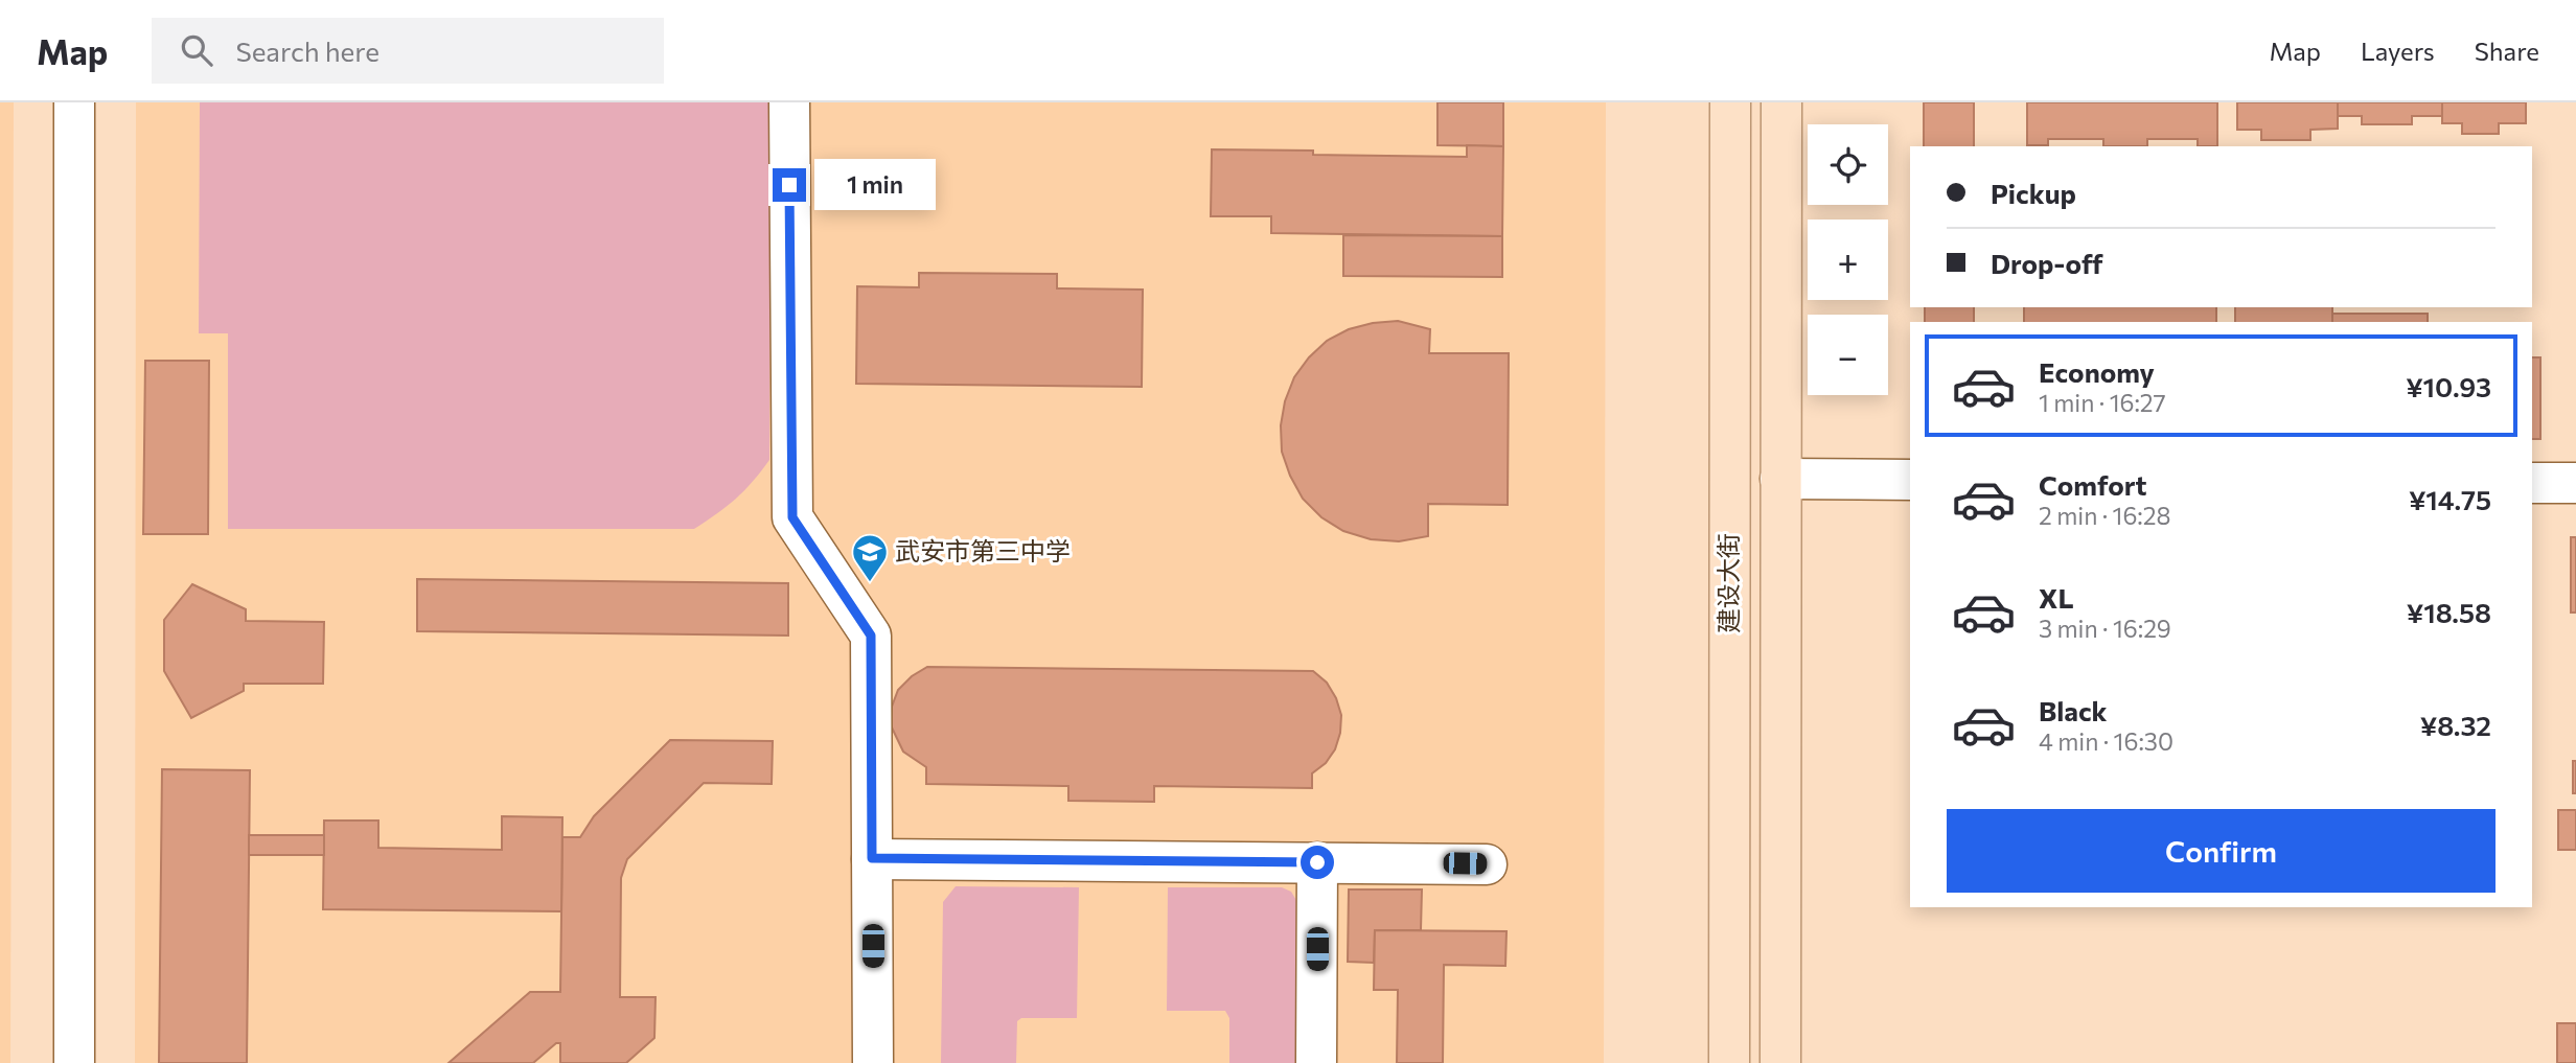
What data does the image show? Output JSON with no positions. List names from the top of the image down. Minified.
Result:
{"streets":{"main road":["建设大街"]},"places":{"school or university":["武安市第三中学"]},"page":{"header":"Map","search":"Search here","nav":["Map","Layers","Share"],"map_buttons":["+","−"],"banner":["Pickup","Drop-off"],"bubble":"1 min","list":[{"name":"Economy","note":"1 min · 16:27","value":"¥10.93"},{"name":"Comfort","note":"2 min · 16:28","value":"¥14.75"},{"name":"XL","note":"3 min · 16:29","value":"¥18.58"},{"name":"Black","note":"4 min · 16:30","value":"¥8.32"}],"buttons":"Confirm"}}
